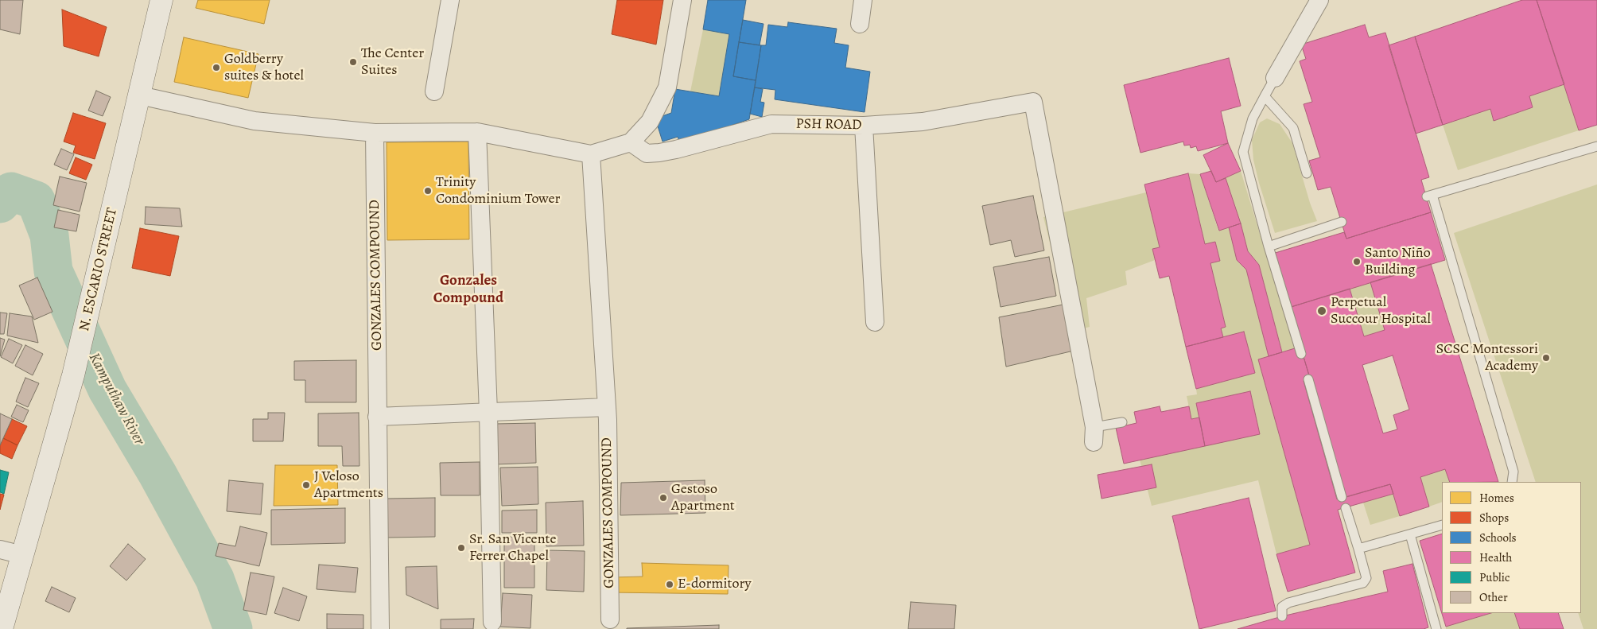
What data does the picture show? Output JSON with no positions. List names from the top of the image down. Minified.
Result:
{"streets":{"main road":["N. ESCARIO STREET"],"street":["PSH ROAD","GONZALES COMPOUND"]},"districts":["Gonzales Compound"],"water":["Kamputhaw River"],"places":["The Center Suites","Goldberry suites & hotel","Trinity Condominium Tower","Santo Niño Building","Perpetual Succour Hospital","SCSC Montessori Academy","J Veloso Apartments","Gestoso Apartment","Sr. San Vicente Ferrer Chapel","E-dormitory"],"legend":["Homes","Shops","Schools","Health","Public","Other"]}
